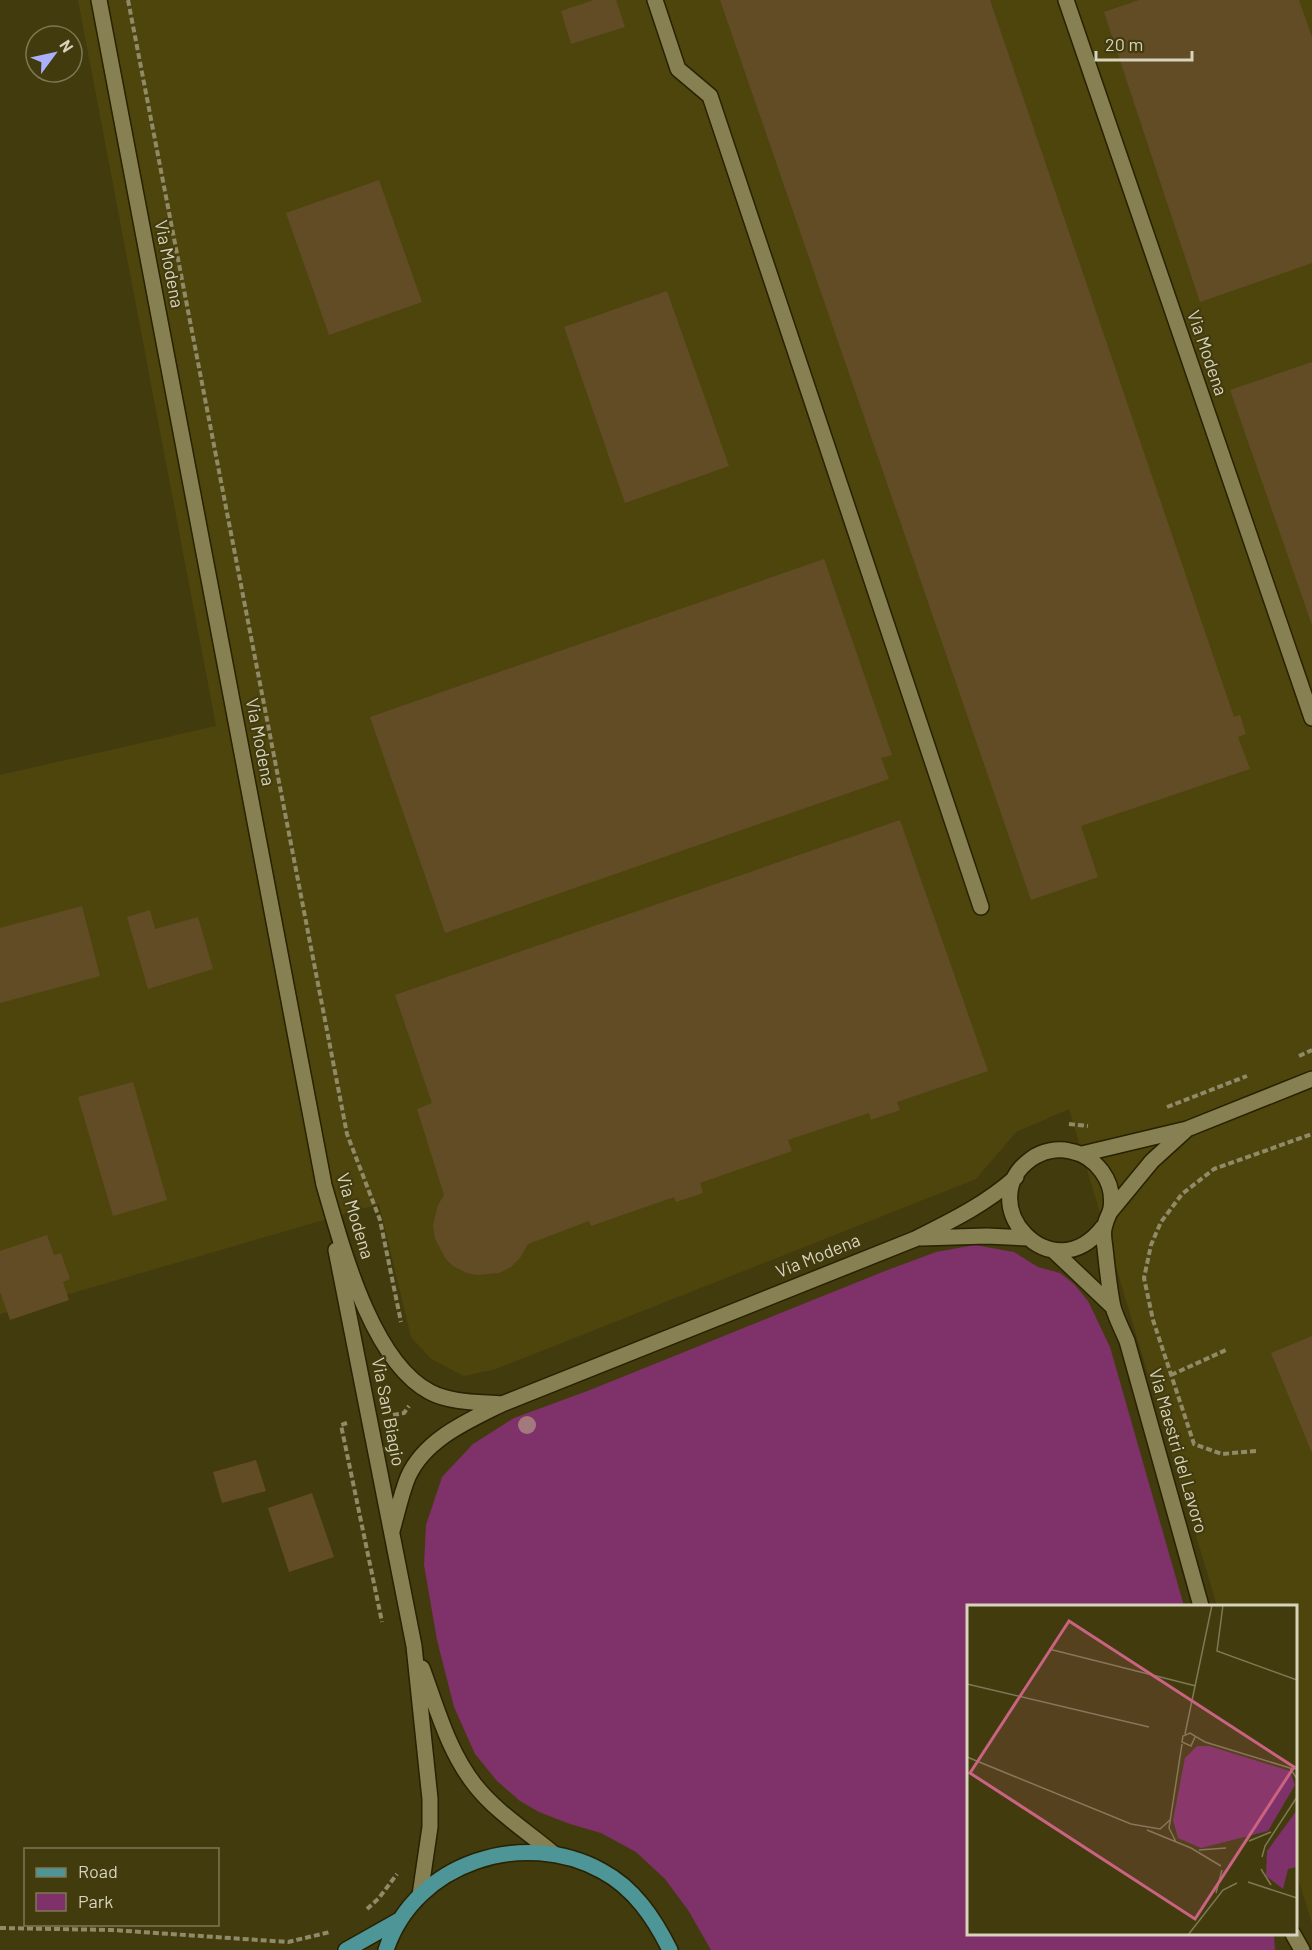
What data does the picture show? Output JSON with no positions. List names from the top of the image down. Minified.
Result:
{"streets":{"street":["Via Modena","Via San Biagio","Via Maestri del Lavoro"]},"crossings":[["Via Modena","Via San Biagio"],["Via Modena","Via Maestri del Lavoro"]],"legend":["Road","Park"],"scale_bar":"20 m","north":"top right"}
